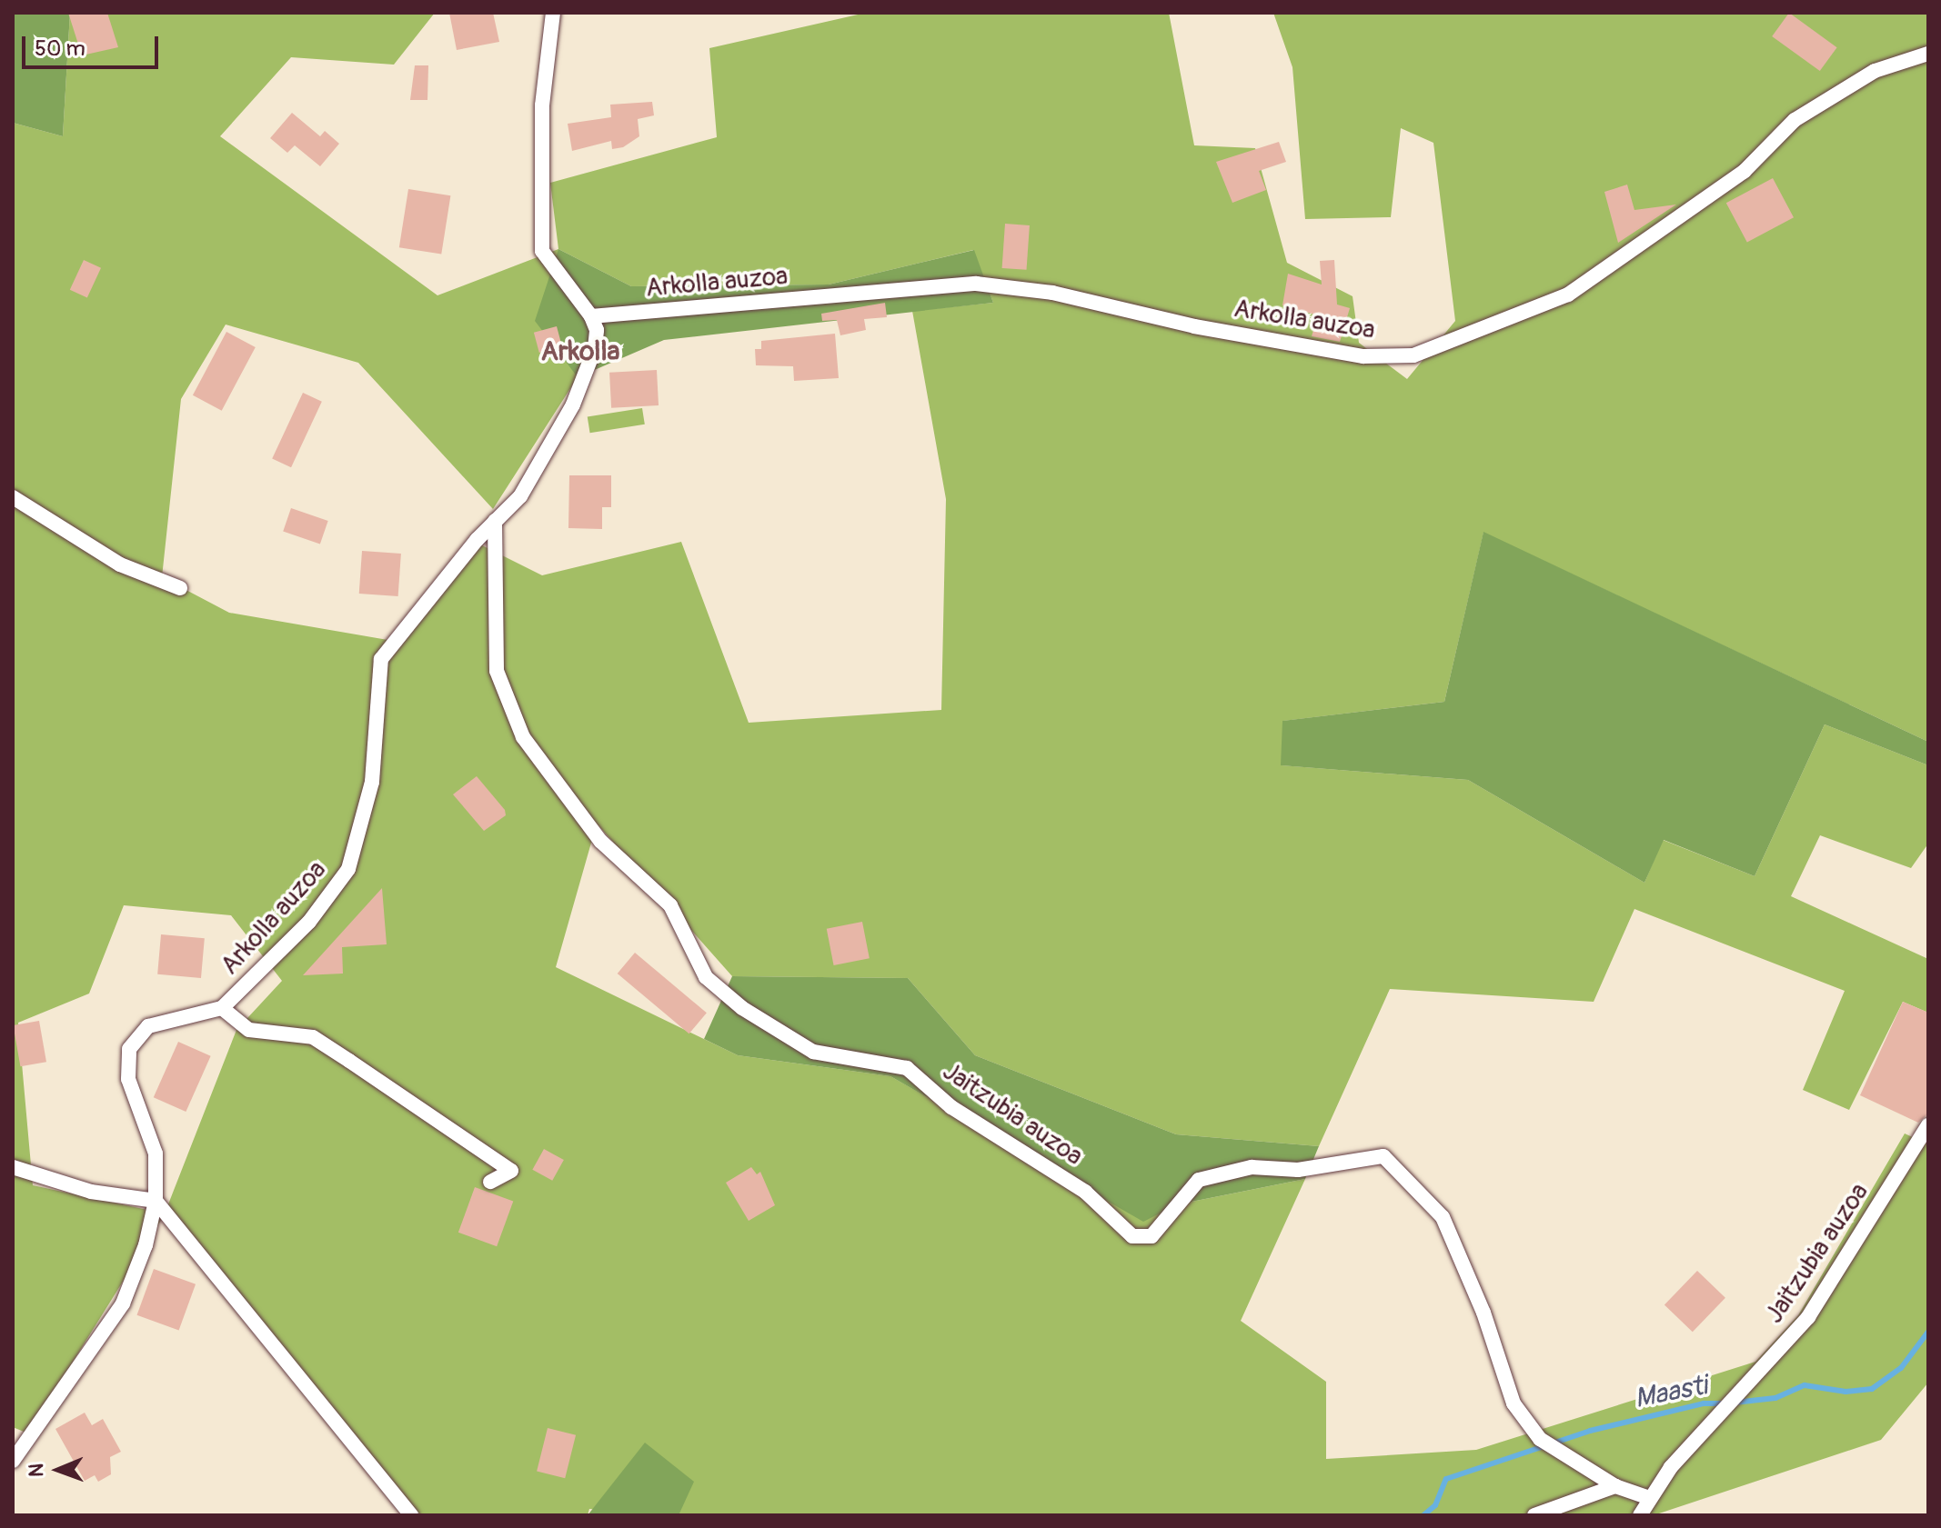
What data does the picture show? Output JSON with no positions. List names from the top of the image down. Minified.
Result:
{"streets":{"street":["Arkolla auzoa","Jaitzubia auzoa"]},"crossings":[["Arkolla auzoa","Jaitzubia auzoa"]],"districts":["Arkolla"],"water":["Maasti"],"scale_bar":"50 m","north":"left"}
